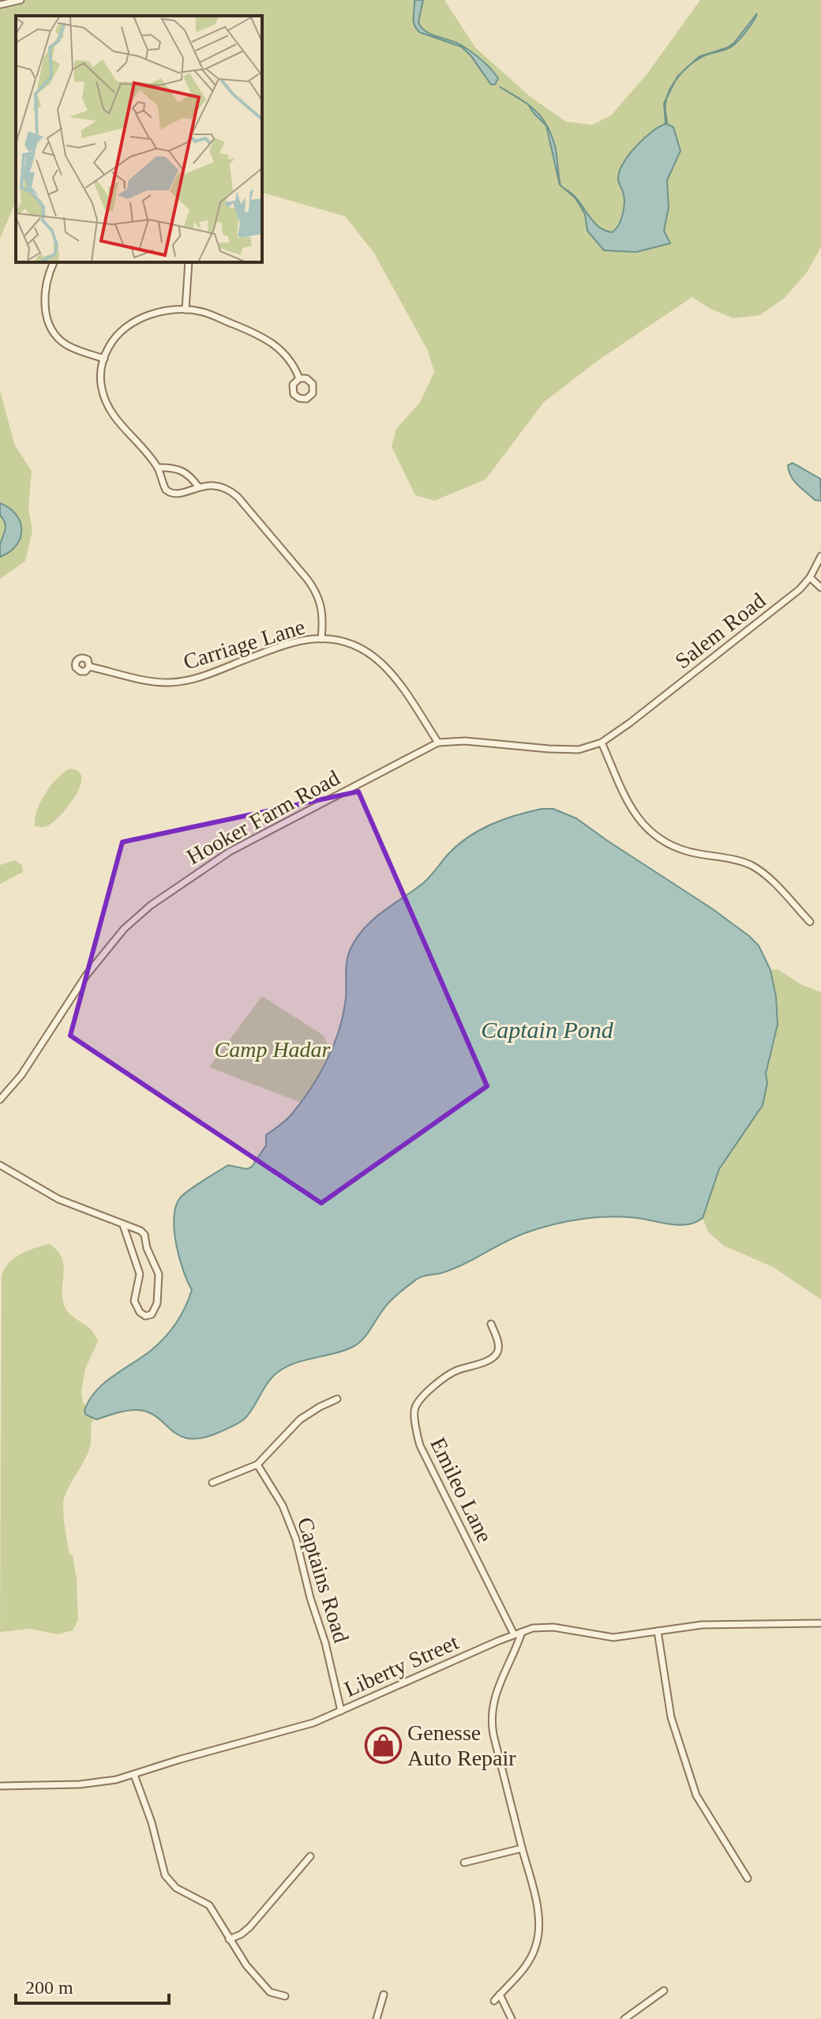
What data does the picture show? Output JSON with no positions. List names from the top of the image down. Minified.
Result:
{"streets":{"street":["Salem Road","Carriage Lane","Hooker Farm Road","Emileo Lane","Captains Road","Liberty Street"]},"crossings":[["Salem Road","Hooker Farm Road"],["Carriage Lane","Hooker Farm Road"],["Emileo Lane","Liberty Street"],["Captains Road","Liberty Street"]],"water":["Captain Pond"],"parks":["Camp Hadar"],"places":{"shop":["Genesse Auto Repair"]},"scale_bar":"200 m"}
